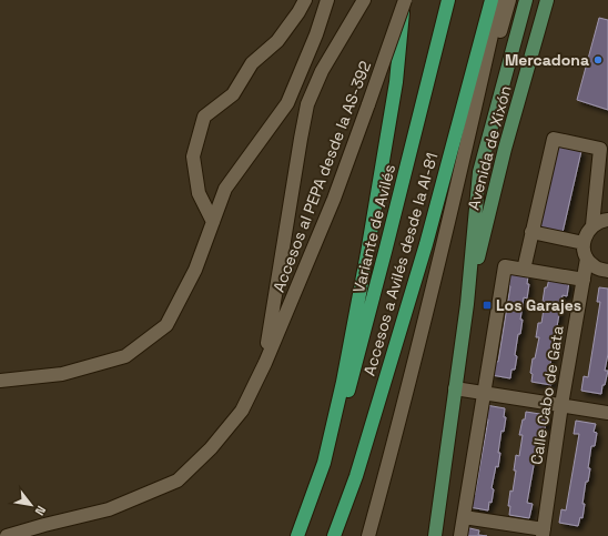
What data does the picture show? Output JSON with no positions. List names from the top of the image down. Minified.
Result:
{"streets":{"highway":["Variante de Avilés","Accesos a Avilés desde la AI-81"],"main road":["Avenida de Xixón"],"street":["Accesos al PEPA desde la AS-392","Calle Cabo de Gata"]},"crossings":[["Accesos al PEPA desde la AS-392","Accesos a Avilés desde la AI-81"],["Variante de Avilés","Accesos a Avilés desde la AI-81"]],"places":{"other":["Mercadona"],"transit":["Los Garajes"]},"north":"bottom right"}
